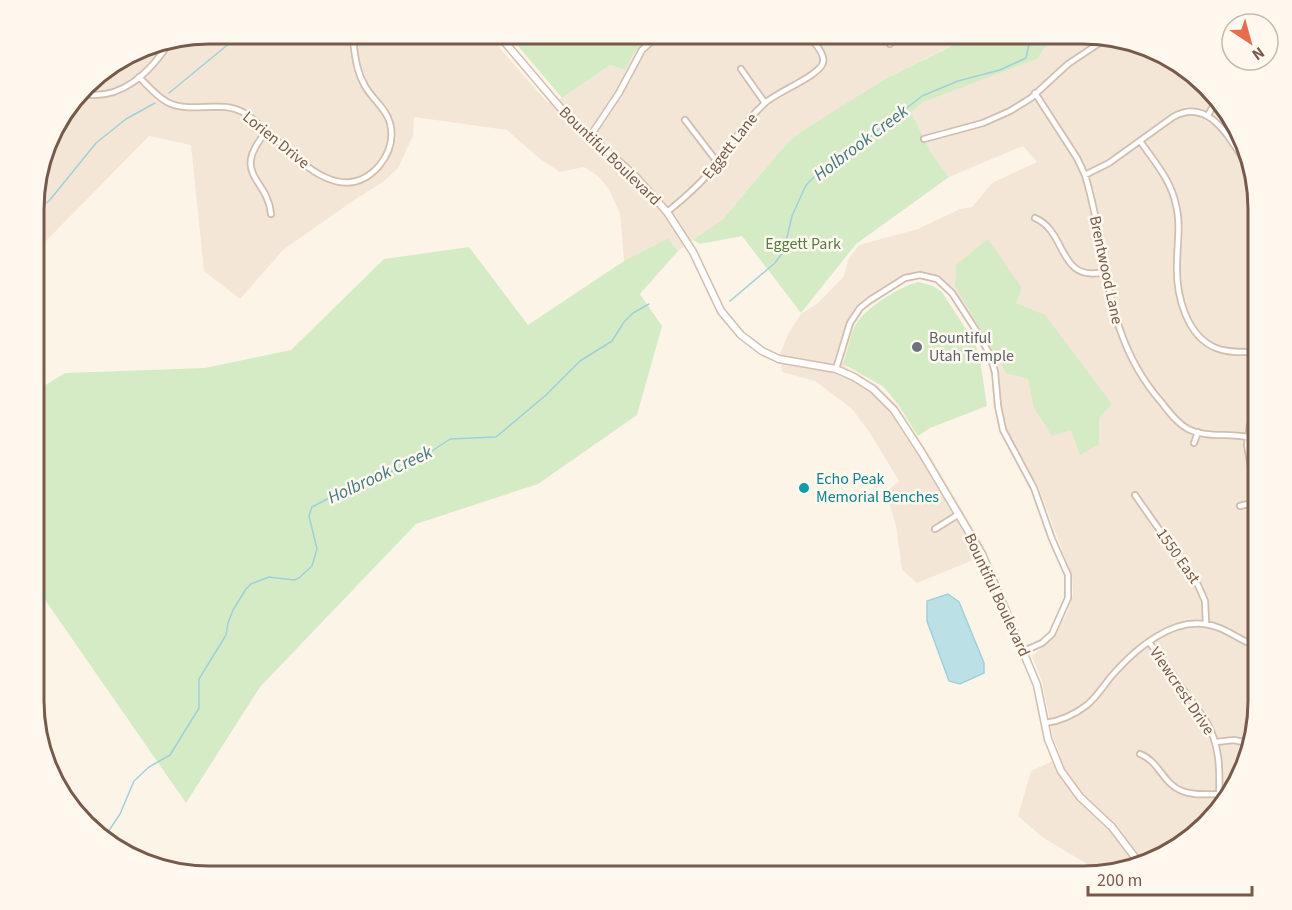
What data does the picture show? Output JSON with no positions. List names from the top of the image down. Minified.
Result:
{"streets":{"main road":["Bountiful Boulevard"],"street":["Lorien Drive","Eggett Lane","Brentwood Lane","1550 East","Viewcrest Drive"]},"crossings":[["Eggett Lane","Bountiful Boulevard"]],"water":["Holbrook Creek"],"parks":["Eggett Park"],"places":["Bountiful Utah Temple","Echo Peak Memorial Benches"],"scale_bar":"200 m","north":"bottom right"}
